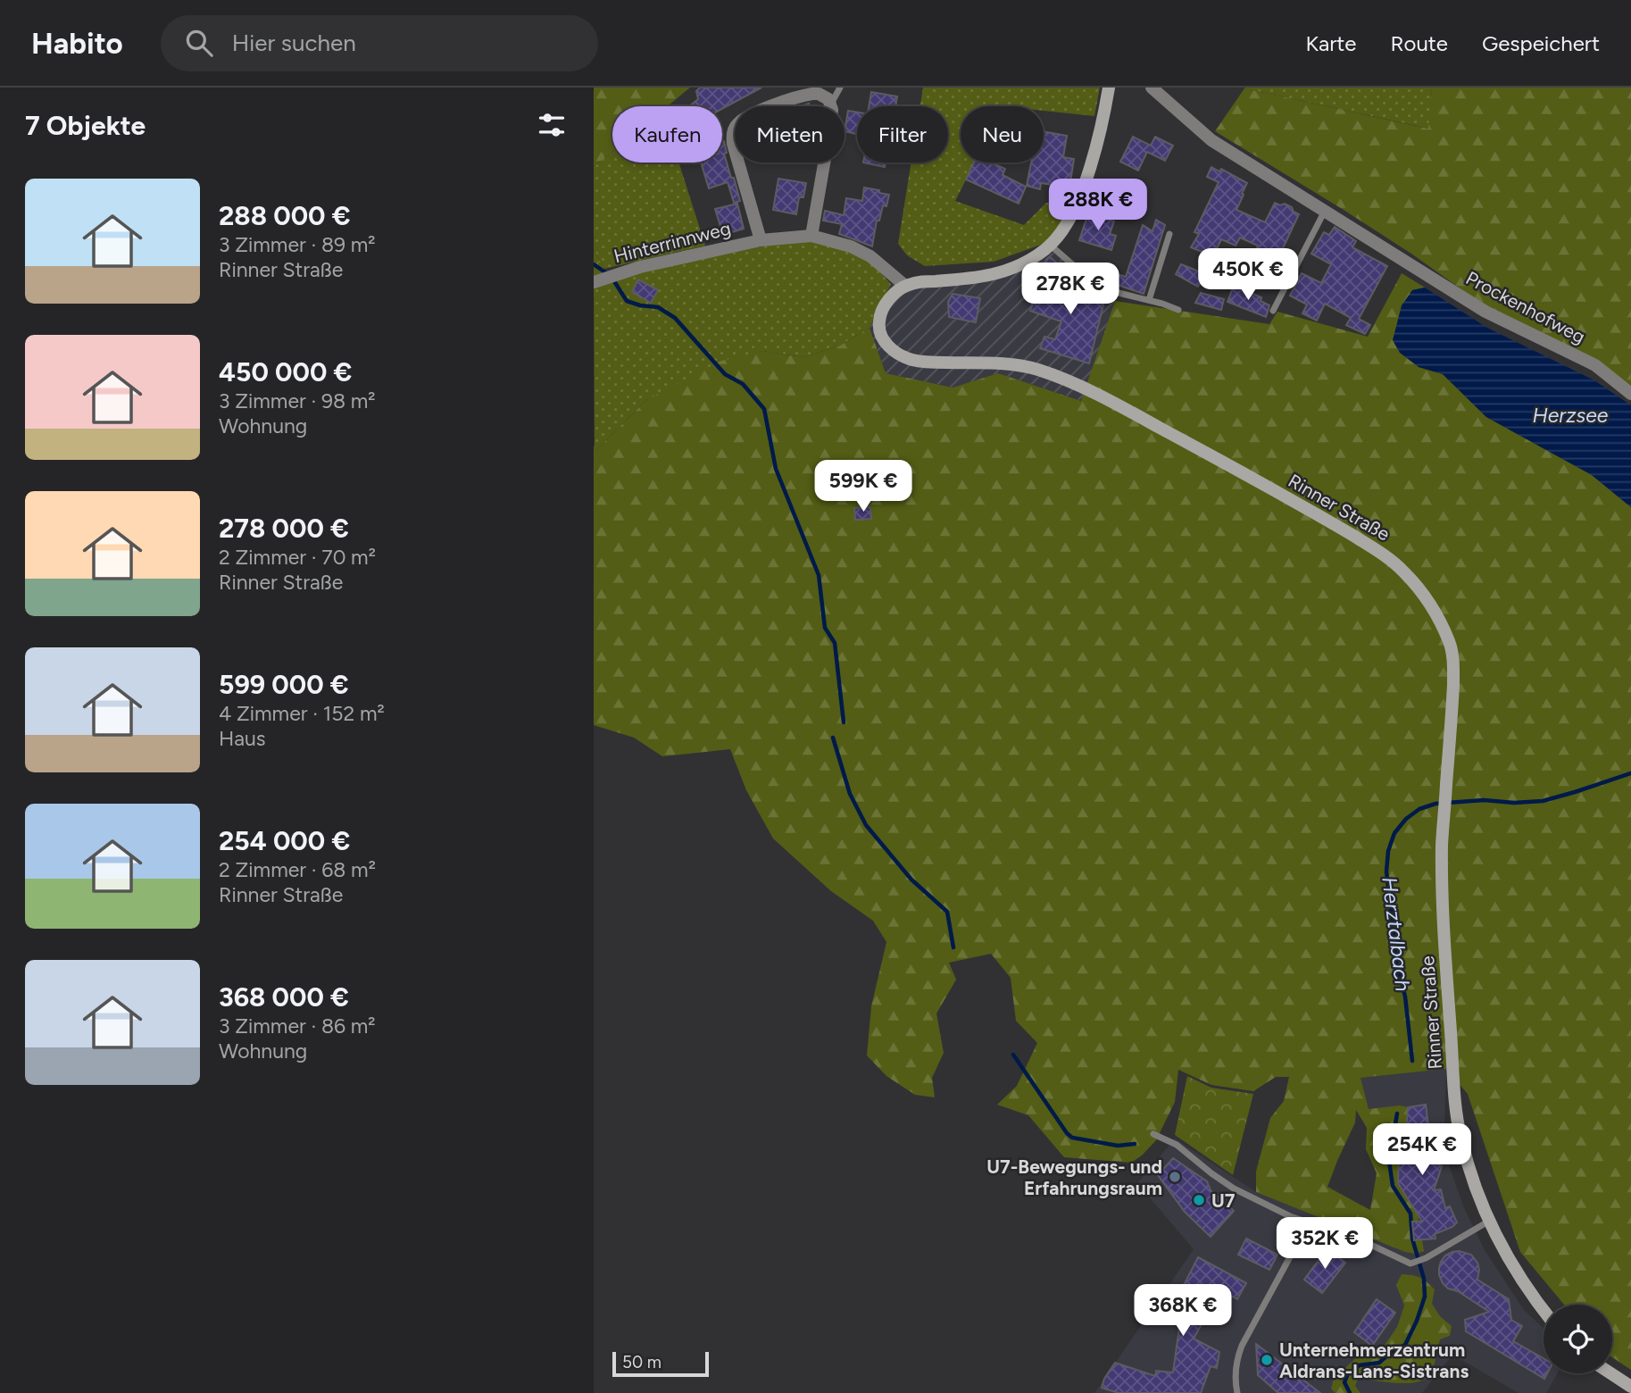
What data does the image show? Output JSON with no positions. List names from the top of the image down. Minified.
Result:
{"streets":{"main road":["Rinner Straße"],"street":["Hinterrinnweg","Prockenhofweg"]},"crossings":[["Hinterrinnweg","Rinner Straße"]],"water":["Herzsee","Herztalbach"],"places":["U7-Bewegungs- und Erfahrungsraum","U7","Unternehmerzentrum Aldrans-Lans-Sistrans"],"scale_bar":"50 m","page":{"header":"Habito","search":"Hier suchen","nav":["Karte","Route","Gespeichert"],"heading":"7 Objekte","chip":["Kaufen","Mieten","Filter","Neu"],"list":[{"name":"288 000 €","note":"3 Zimmer · 89 m² · Rinner Straße"},{"name":"450 000 €","note":"3 Zimmer · 98 m² · Wohnung"},{"name":"278 000 €","note":"2 Zimmer · 70 m² · Rinner Straße"},{"name":"599 000 €","note":"4 Zimmer · 152 m² · Haus"},{"name":"254 000 €","note":"2 Zimmer · 68 m² · Rinner Straße"},{"name":"368 000 €","note":"3 Zimmer · 86 m² · Wohnung"}],"price":["288K €","450K €","278K €","599K €","254K €","352K €","368K €"],"scale":"50 m"}}
